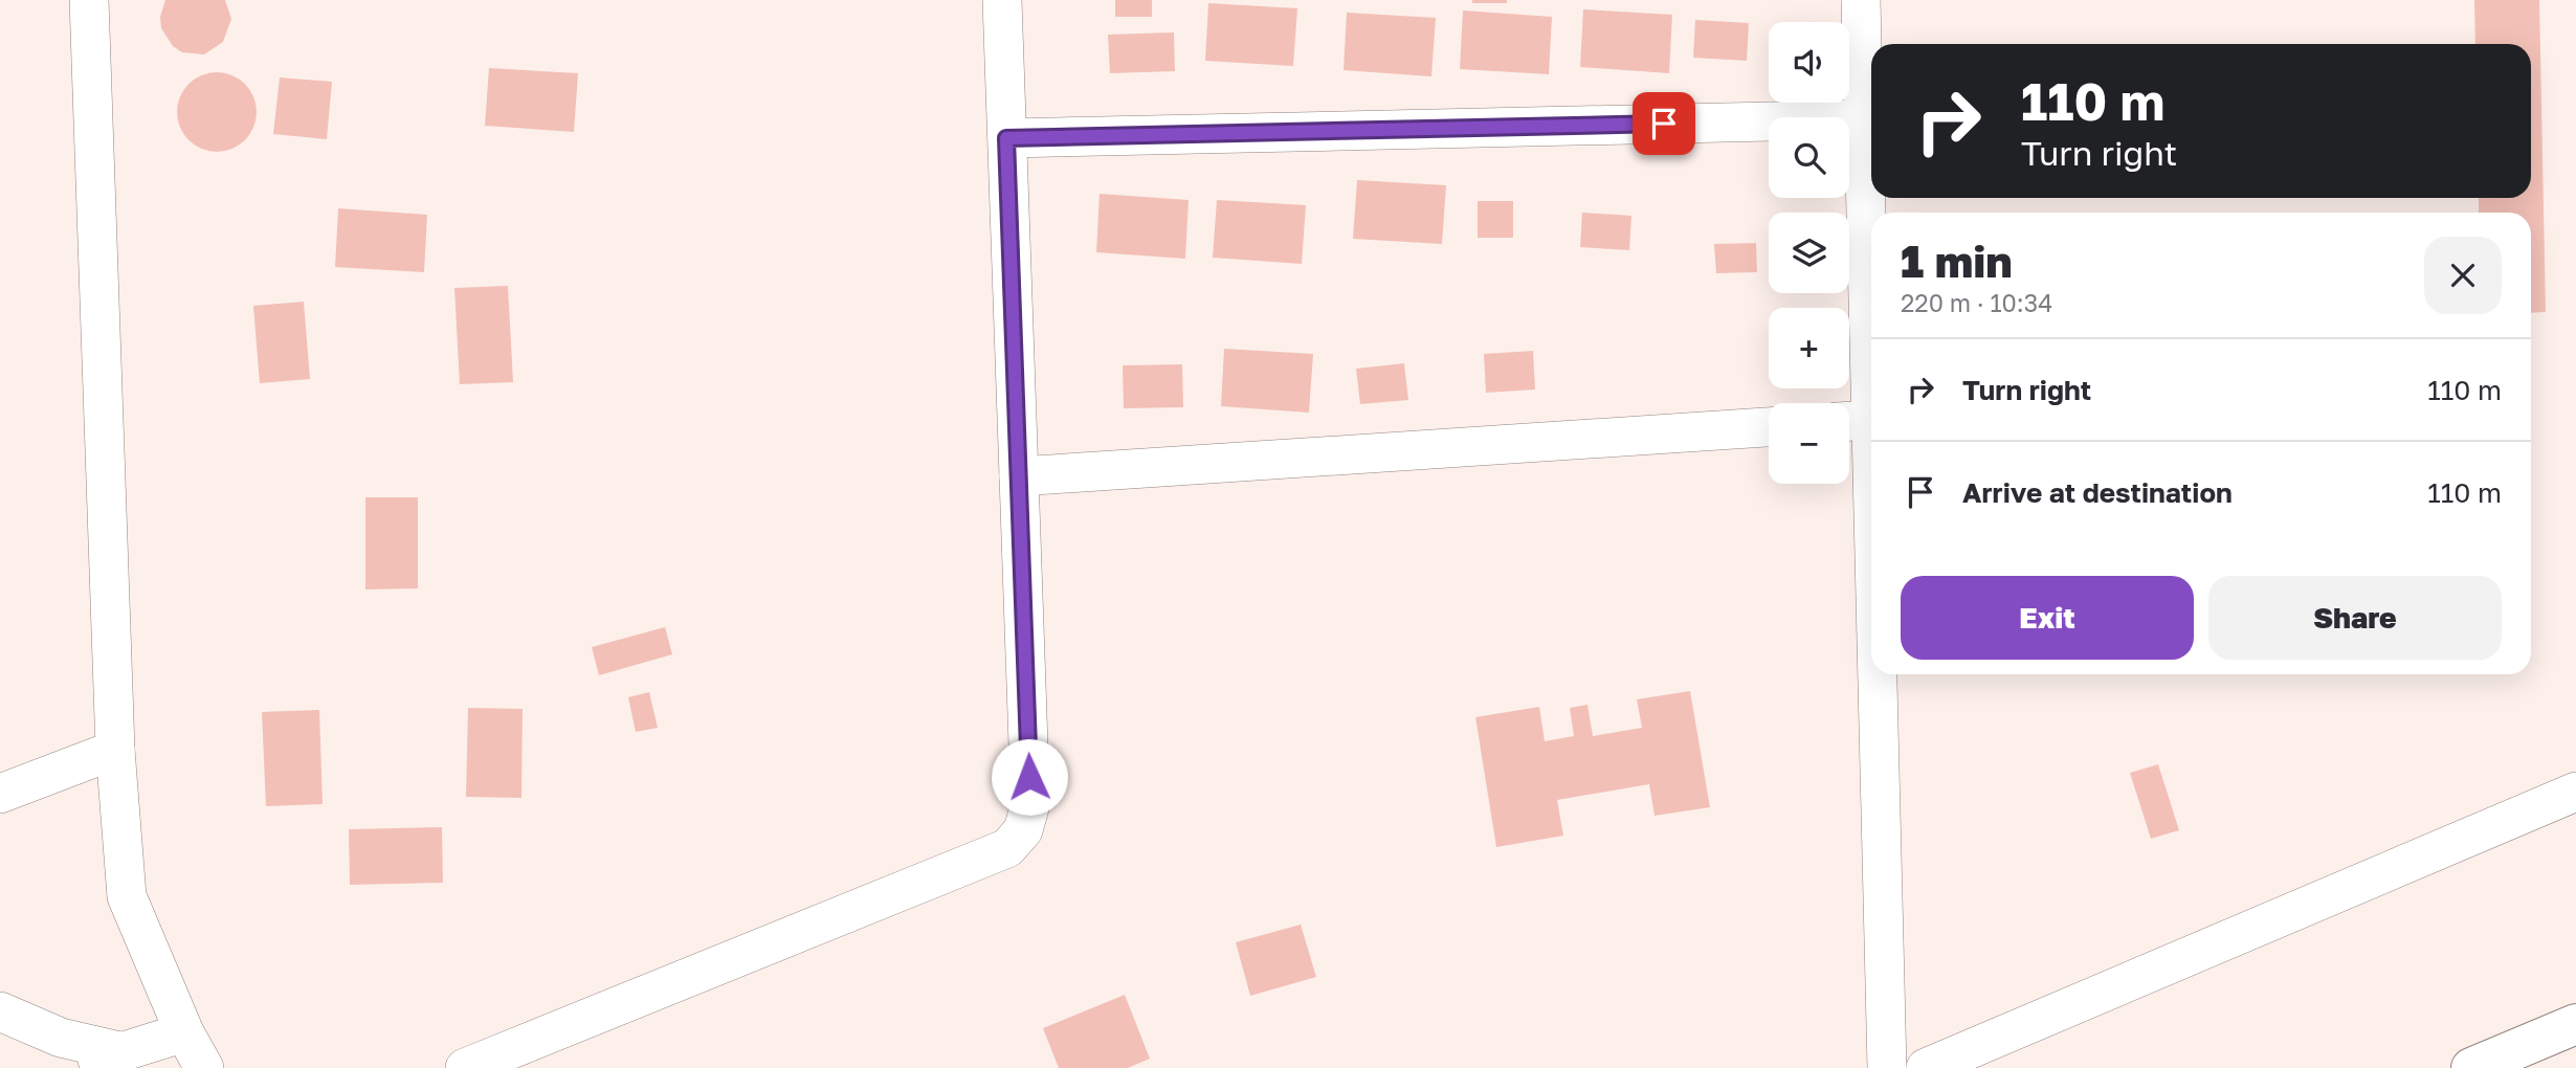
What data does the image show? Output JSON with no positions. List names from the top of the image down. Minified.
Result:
{"page":{"map_buttons":["+","−"],"turn":["110 m","Turn right"],"heading":["1 min","220 m · 10:34"],"list":[{"name":"Turn right","value":"110 m"},{"name":"Arrive at destination","value":"110 m"}],"buttons":["Exit","Share"]}}
